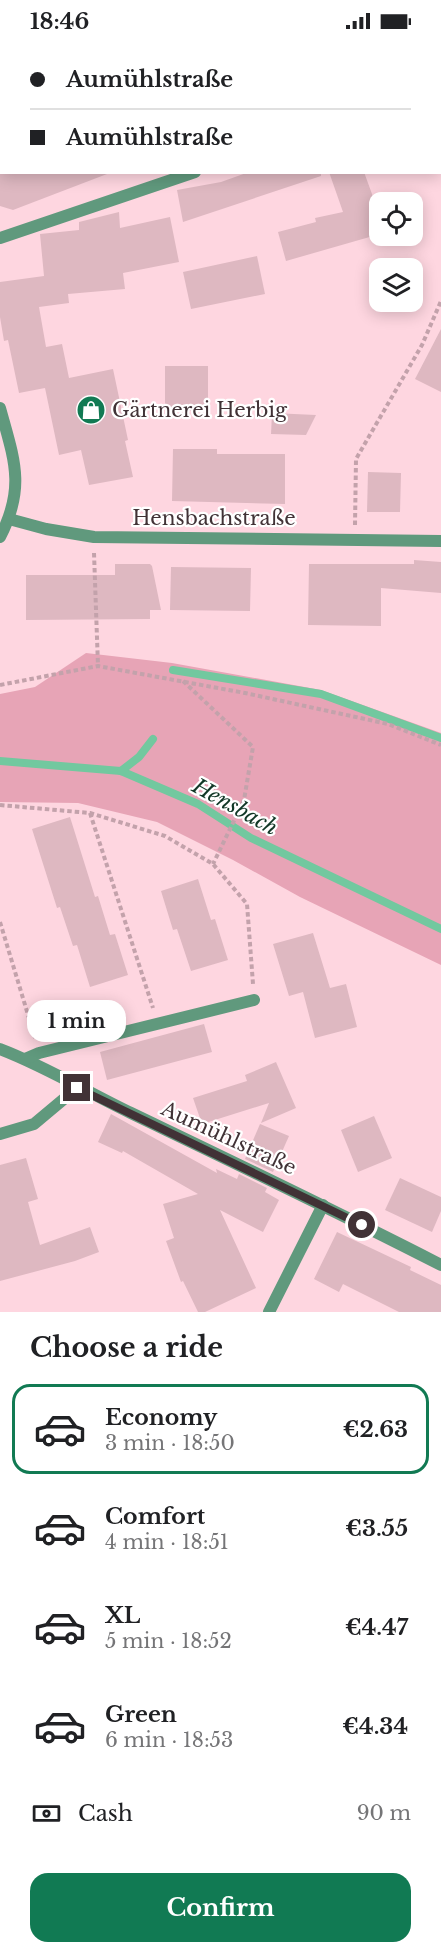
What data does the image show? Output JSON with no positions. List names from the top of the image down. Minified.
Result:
{"streets":{"street":["Hensbachstraße","Aumühlstraße"]},"water":["Hensbach"],"places":{"shop":["Gärtnerei Herbig"]},"page":{"status":"18:46","banner":["Aumühlstraße","Aumühlstraße"],"bubble":"1 min","heading":"Choose a ride","list":[{"name":"Economy","note":"3 min · 18:50","value":"€2.63"},{"name":"Comfort","note":"4 min · 18:51","value":"€3.55"},{"name":"XL","note":"5 min · 18:52","value":"€4.47"},{"name":"Green","note":"6 min · 18:53","value":"€4.34"}],"pay":["Cash","90 m"],"buttons":"Confirm"}}
